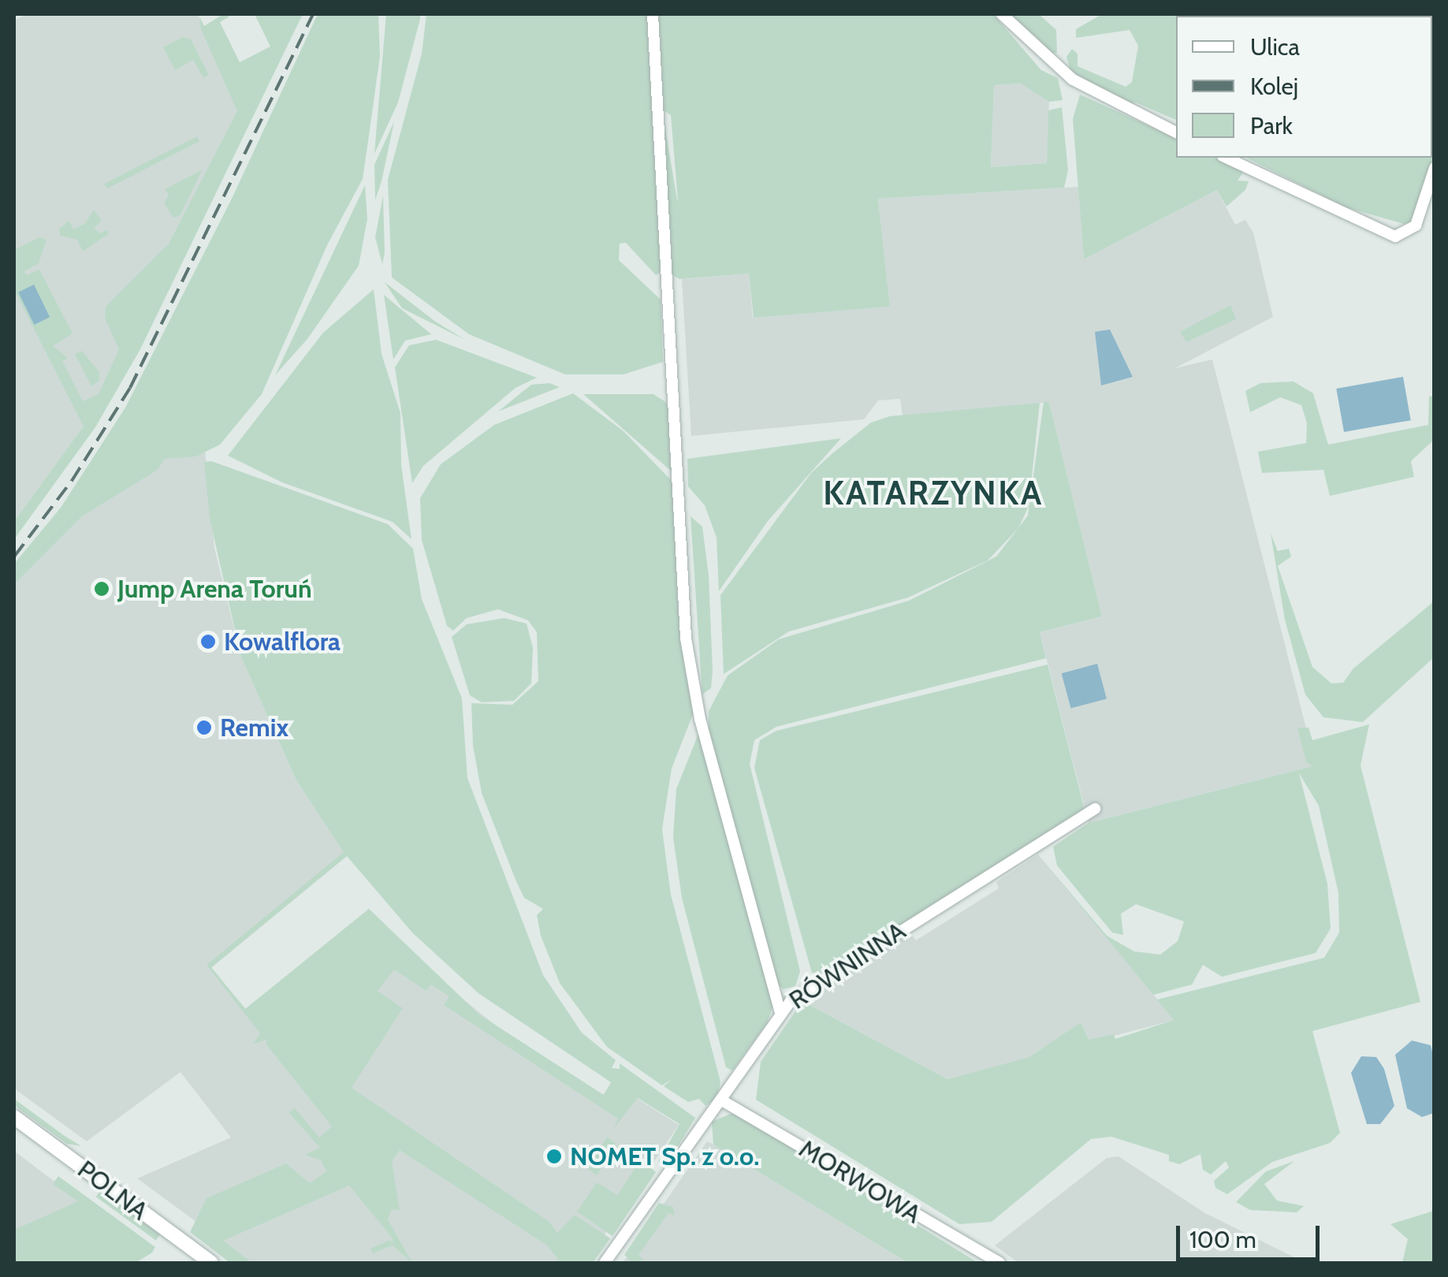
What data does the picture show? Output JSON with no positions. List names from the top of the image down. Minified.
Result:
{"streets":{"street":["RÓWNINNA","MORWOWA","POLNA"]},"crossings":[["RÓWNINNA","MORWOWA"]],"districts":["KATARZYNKA"],"places":["Jump Arena Toruń","Kowalflora","Remix","NOMET Sp. z o.o."],"legend":["Ulica","Kolej","Park"],"scale_bar":"100 m"}
